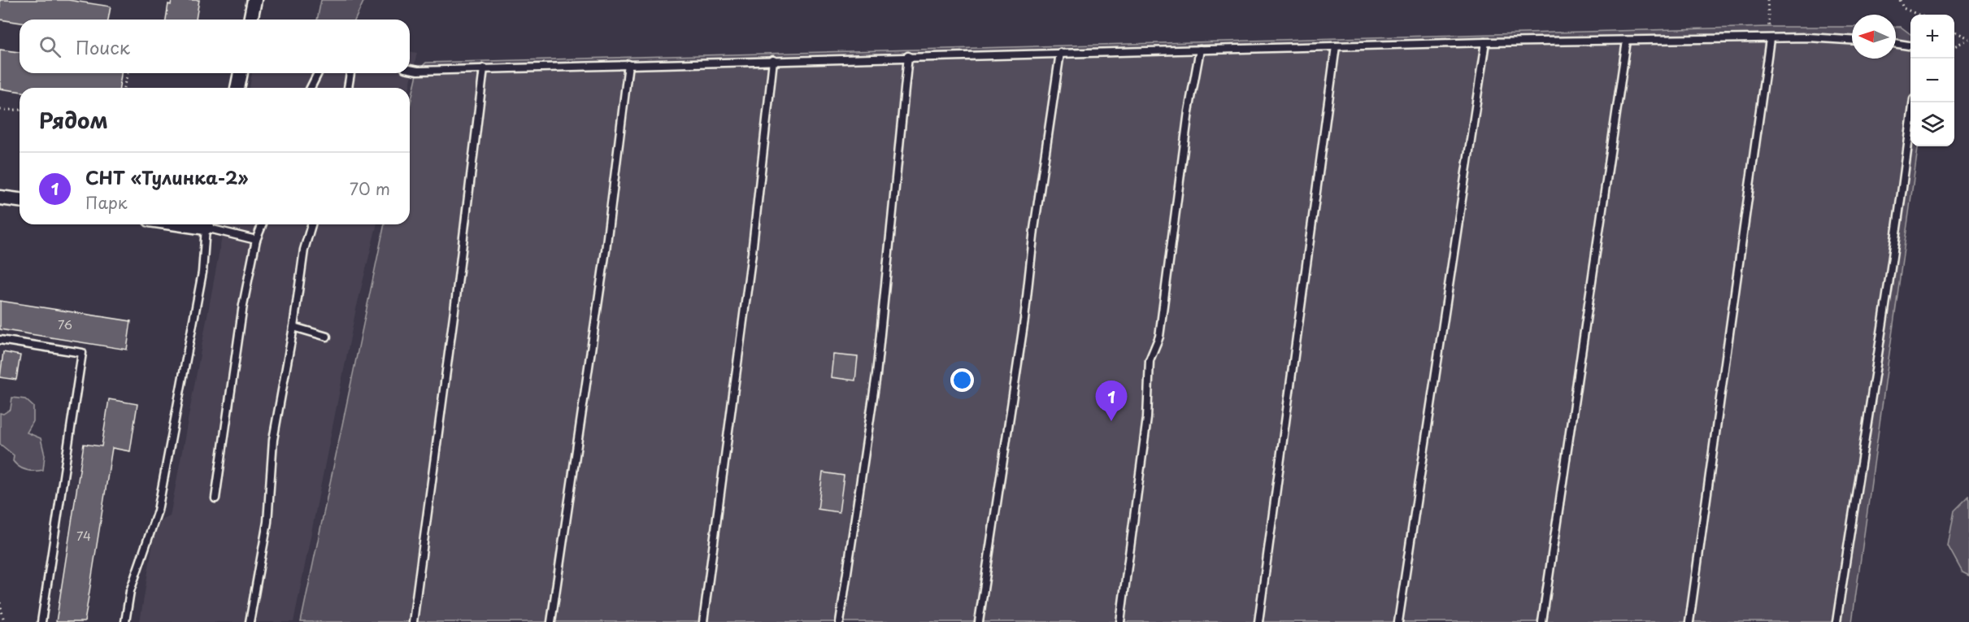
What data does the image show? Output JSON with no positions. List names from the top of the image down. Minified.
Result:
{"house_numbers":["76","74"],"north":"left","page":{"map_buttons":["+","−"],"search":"Поиск","heading":"Рядом","list":[{"mark":"1","name":"СНТ «Тулинка-2»","note":"Парк","value":"70 m"}],"pins":"1"}}
